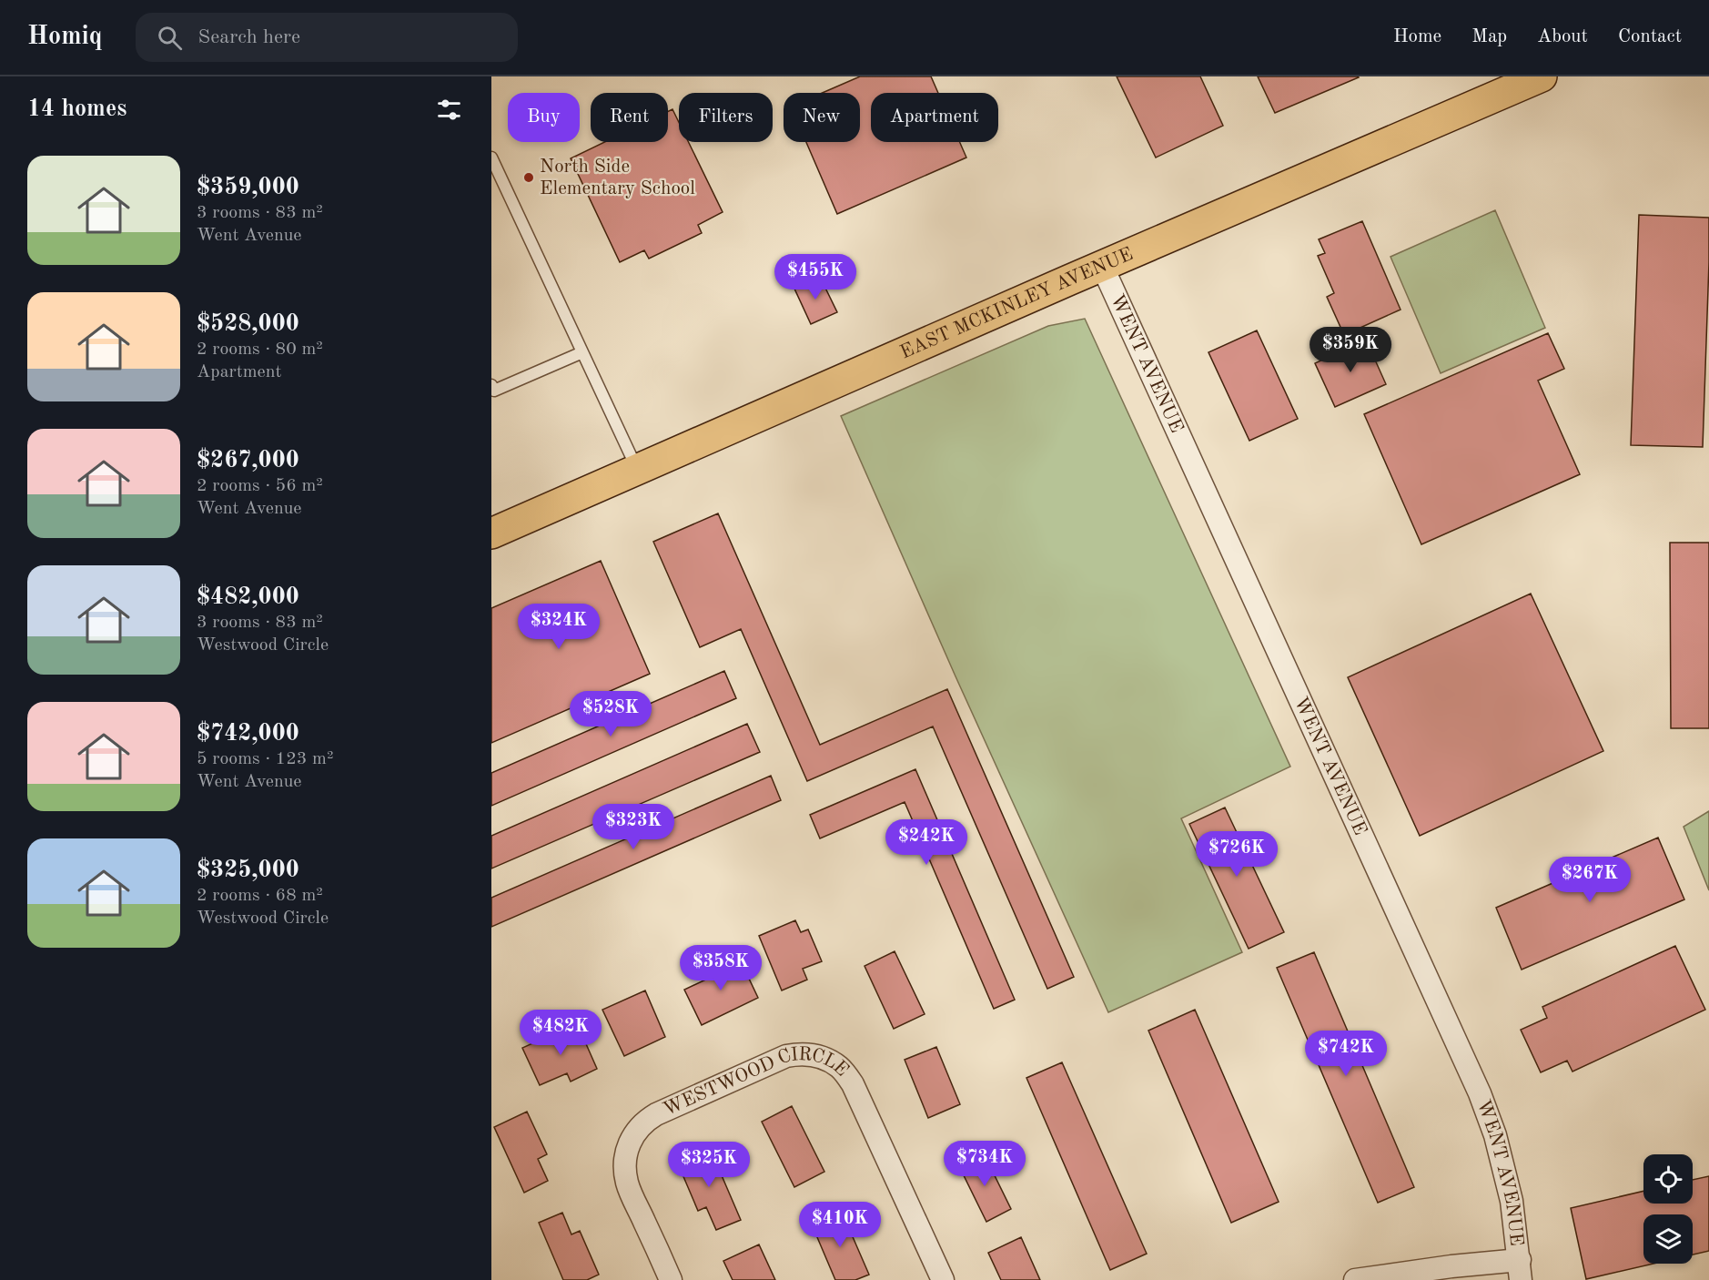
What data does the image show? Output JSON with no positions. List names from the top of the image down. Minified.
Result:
{"streets":{"main road":["EAST MCKINLEY AVENUE"],"street":["WENT AVENUE","WESTWOOD CIRCLE"]},"crossings":[["EAST MCKINLEY AVENUE","WENT AVENUE"]],"places":["North Side Elementary School"],"page":{"header":"Homiq","search":"Search here","nav":["Home","Map","About","Contact"],"heading":"14 homes","chip":["Buy","Rent","Filters","New","Apartment"],"list":[{"name":"$359,000","note":"3 rooms · 83 m² · Went Avenue"},{"name":"$528,000","note":"2 rooms · 80 m² · Apartment"},{"name":"$267,000","note":"2 rooms · 56 m² · Went Avenue"},{"name":"$482,000","note":"3 rooms · 83 m² · Westwood Circle"},{"name":"$742,000","note":"5 rooms · 123 m² · Went Avenue"},{"name":"$325,000","note":"2 rooms · 68 m² · Westwood Circle"}],"price":["$455K","$359K","$324K","$528K","$323K","$242K","$726K","$267K","$358K","$482K","$742K","$734K","$325K","$410K"]}}
